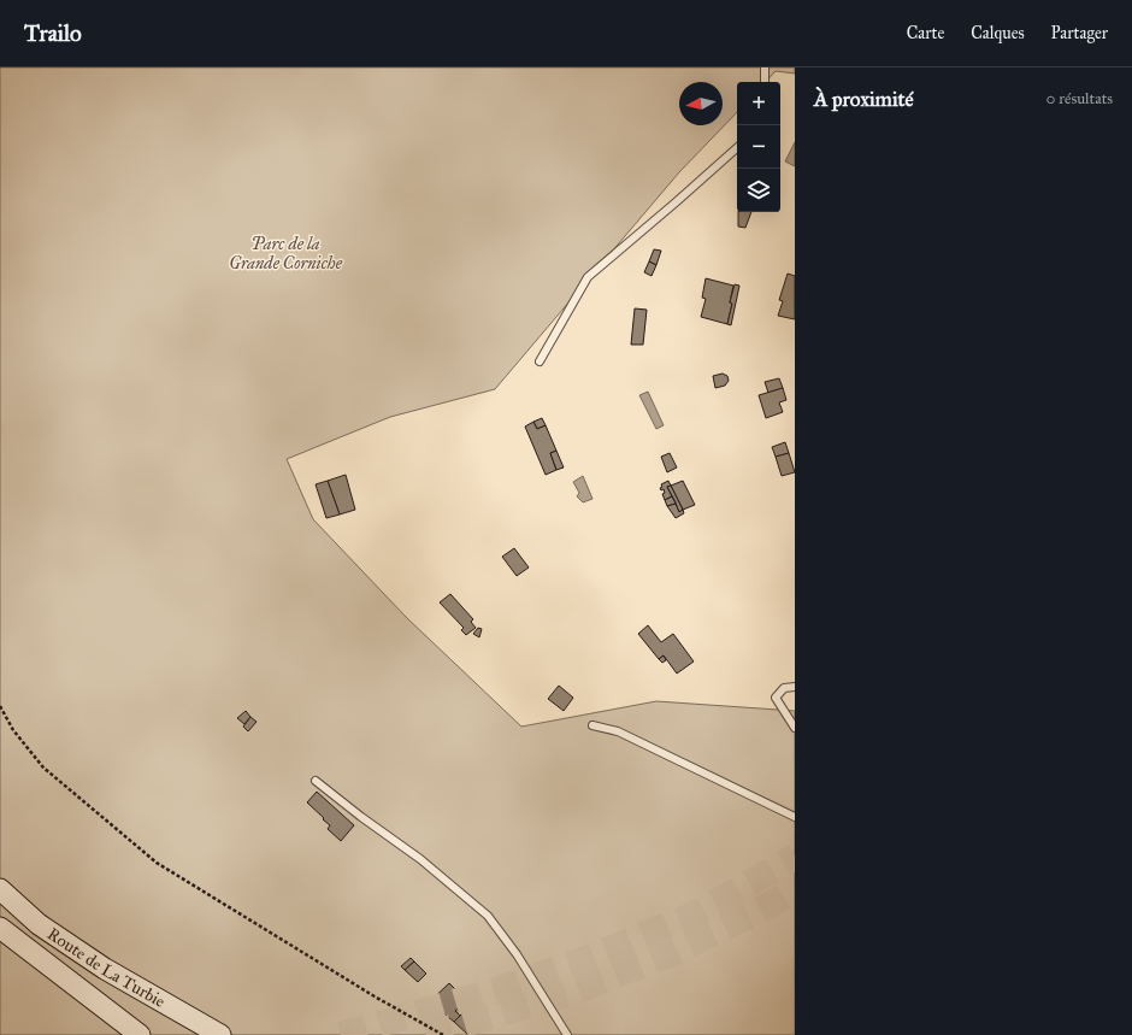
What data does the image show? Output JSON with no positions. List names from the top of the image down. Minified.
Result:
{"streets":{"main road":["Route de La Turbie"]},"parks":["Parc de la Grande Corniche"],"north":"left","page":{"header":"Trailo","nav":["Carte","Calques","Partager"],"heading":["À proximité","0 résultats"],"map_buttons":["+","−"]}}
